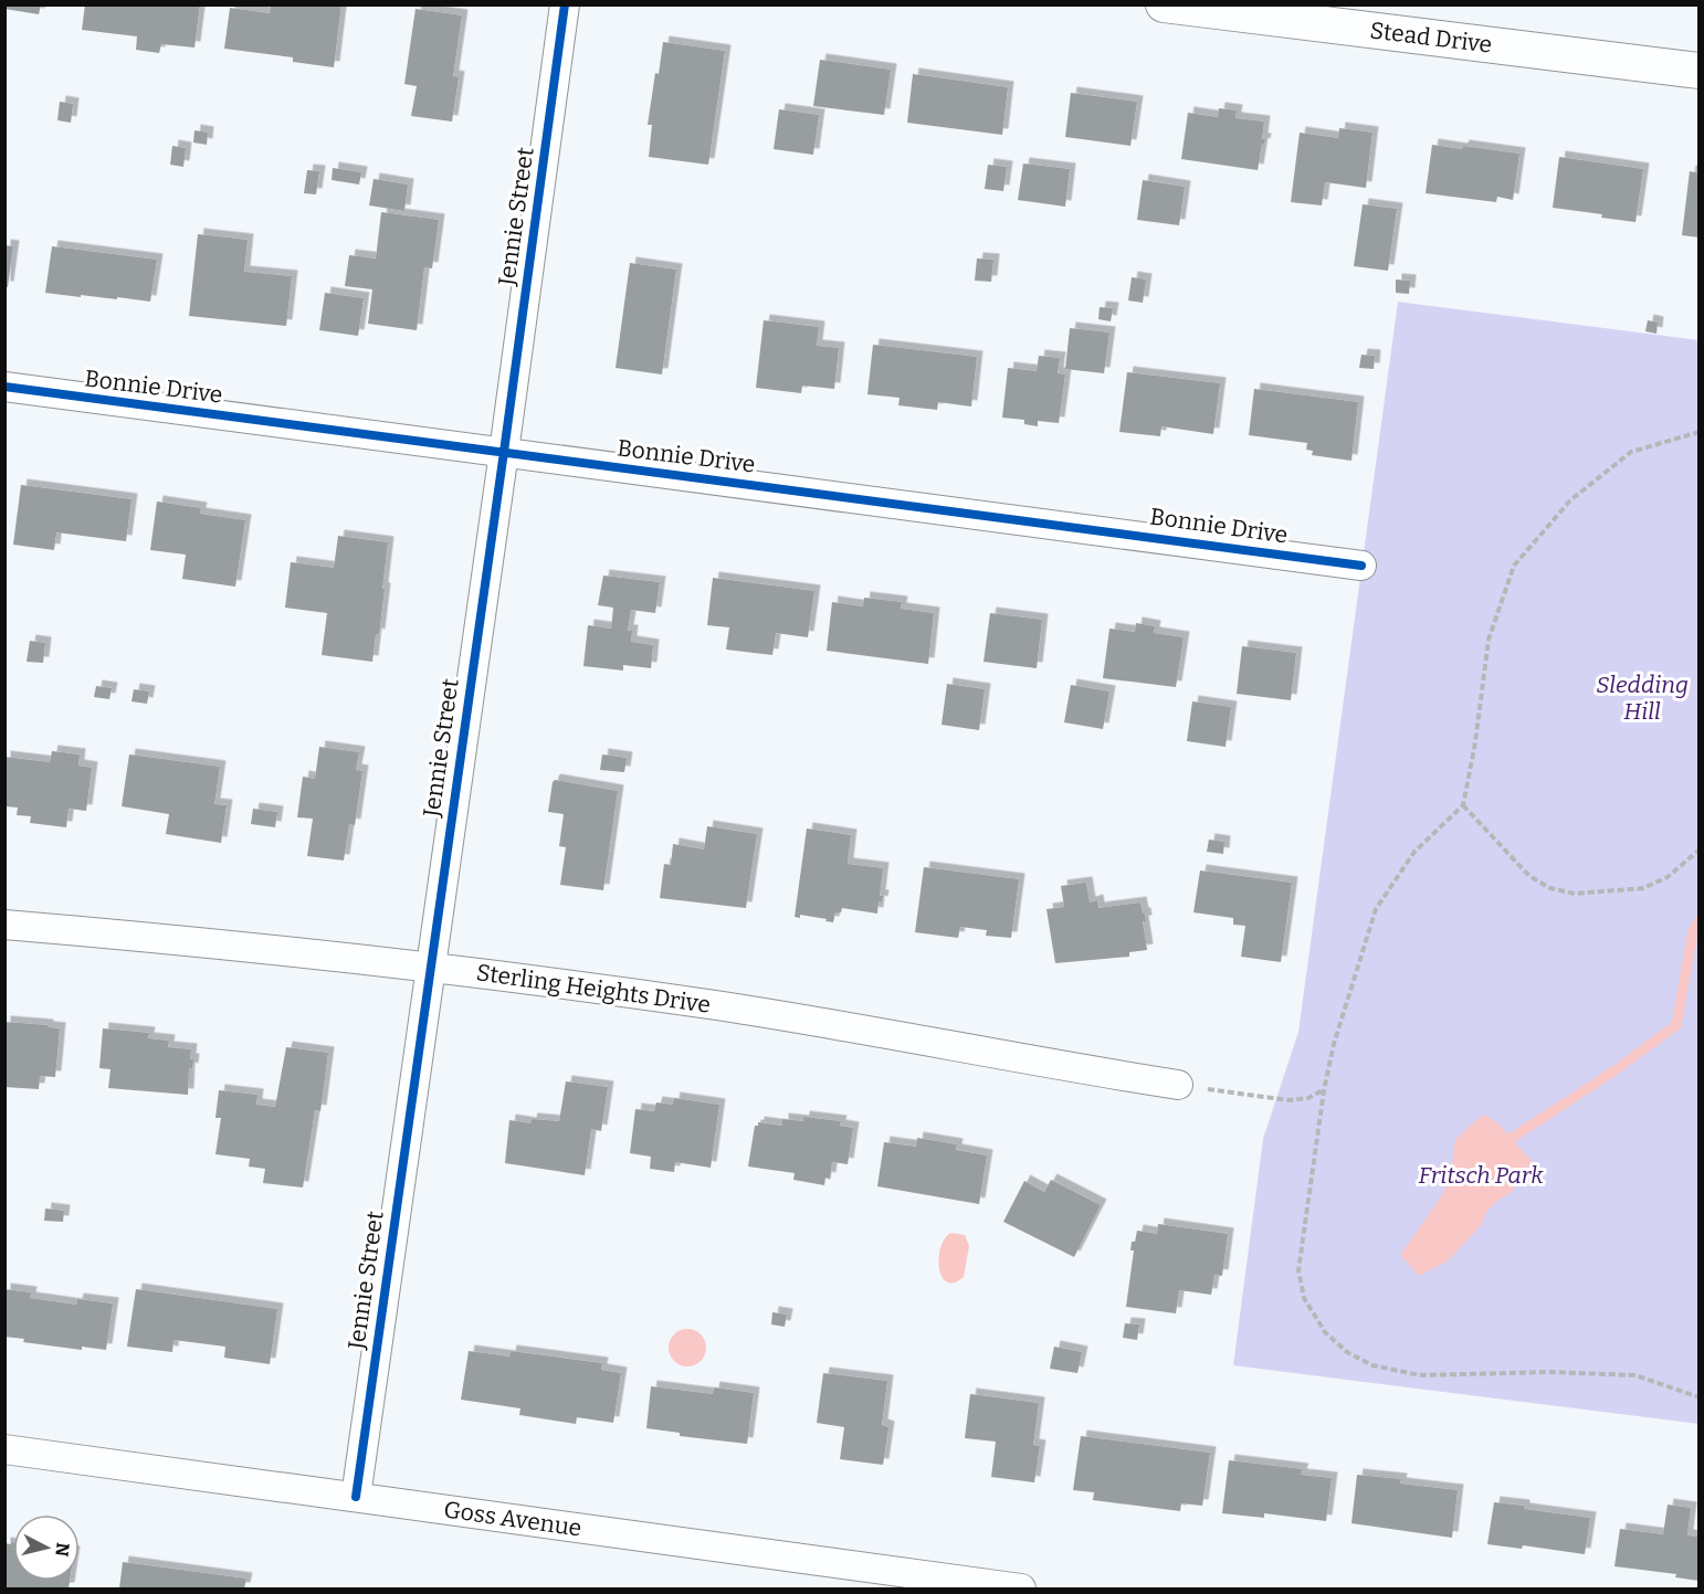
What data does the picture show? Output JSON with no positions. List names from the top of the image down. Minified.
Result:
{"streets":{"street":["Stead Drive","Jennie Street","Bonnie Drive","Sterling Heights Drive","Goss Avenue"]},"crossings":[["Jennie Street","Bonnie Drive"],["Jennie Street","Sterling Heights Drive"],["Jennie Street","Goss Avenue"]],"parks":["Sledding Hill","Fritsch Park"],"north":"right"}
